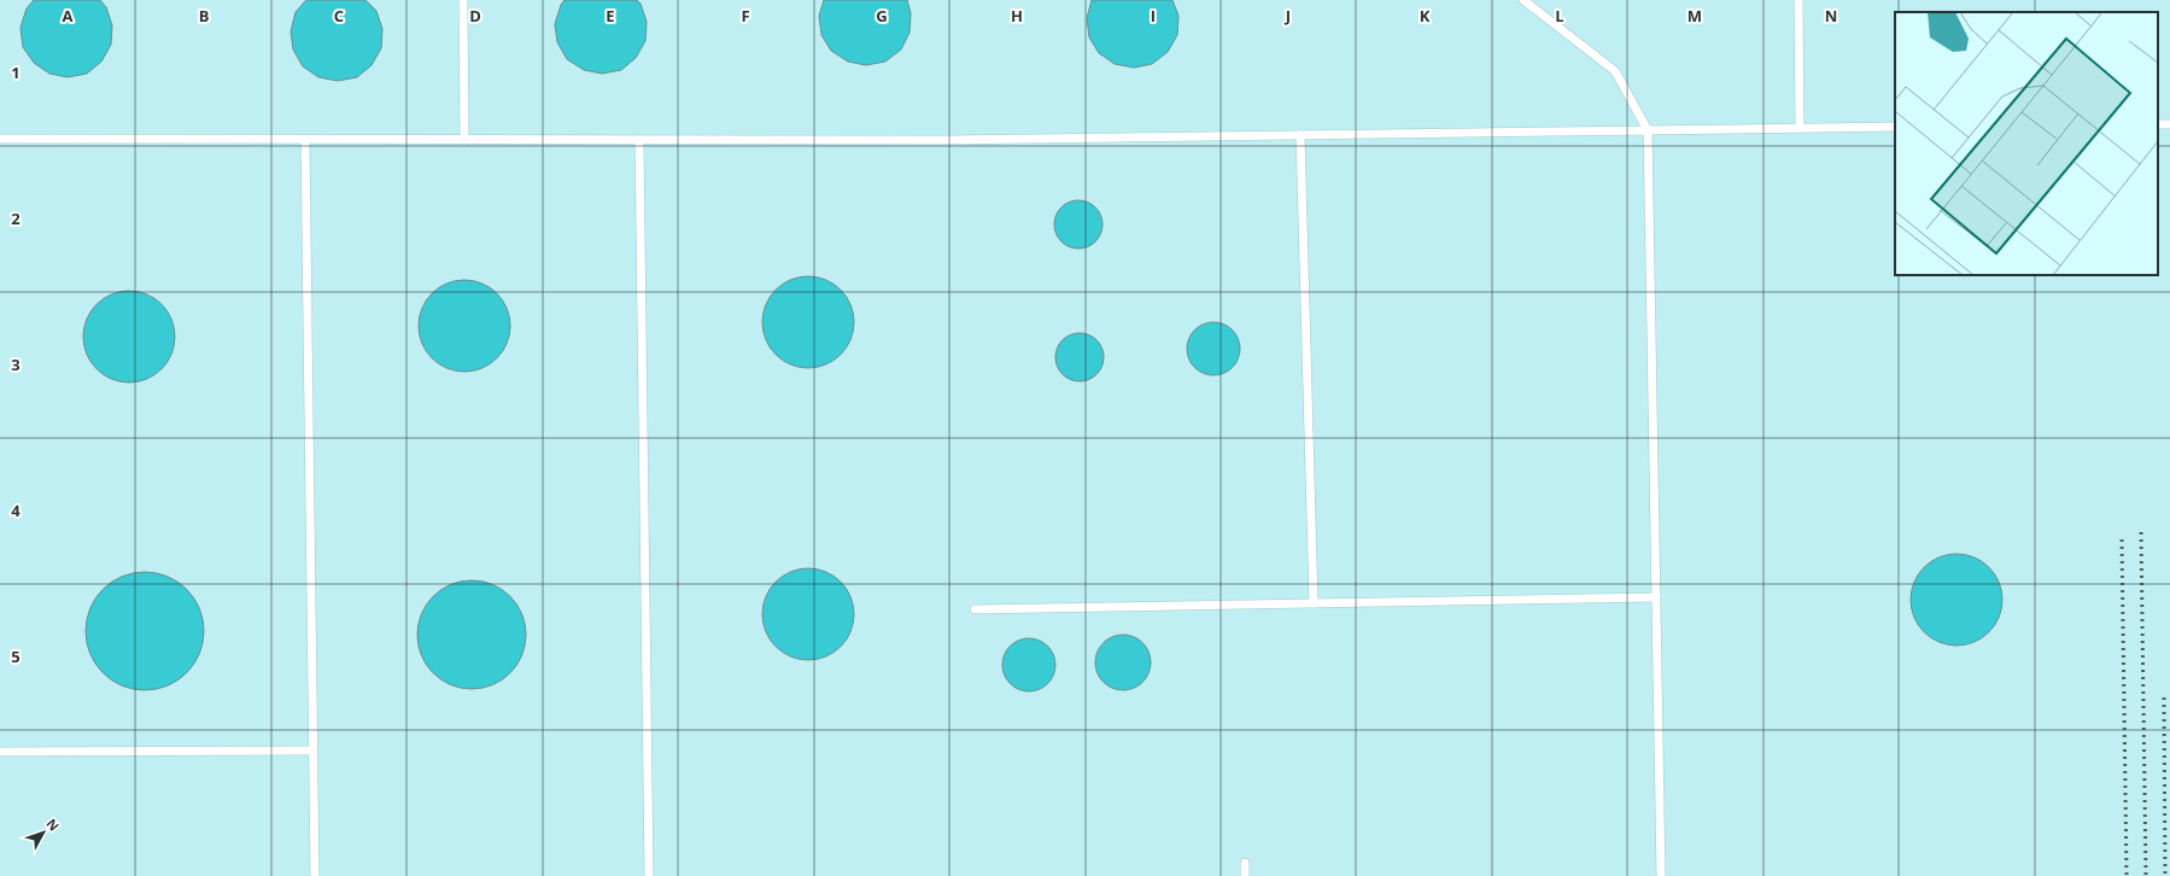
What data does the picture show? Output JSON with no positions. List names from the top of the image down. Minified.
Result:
{"north":"top right","grid":{"columns":["A","B","C","D","E","F","G","H","I","J","K","L","M","N"],"rows":["1","2","3","4","5"]}}
